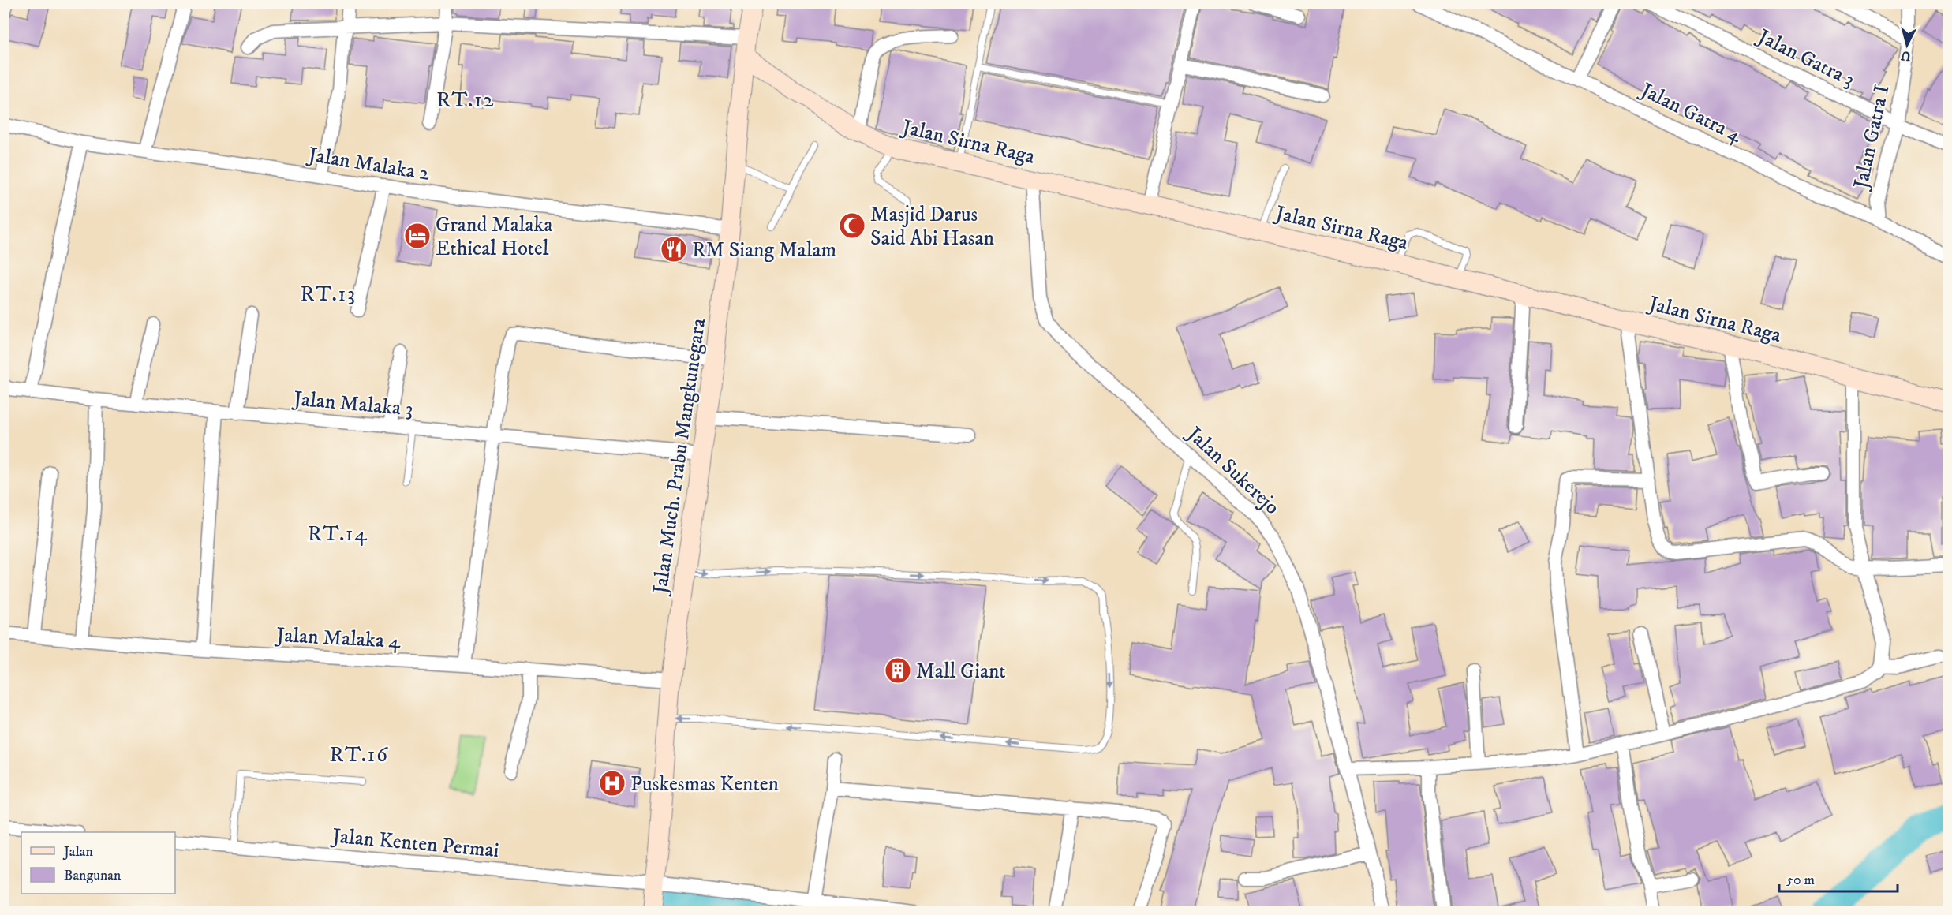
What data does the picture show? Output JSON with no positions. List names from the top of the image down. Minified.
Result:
{"streets":{"street":["Jalan Gatra 3","Jalan Gatra 4","Jalan Gatra I","Jalan Sirna Raga","Jalan Malaka 2","Jalan Malaka 3","Jalan Much. Prabu Mangkunegara","Jalan Sukerejo","Jalan Malaka 4","Jalan Kenten Permai"]},"crossings":[["Jalan Gatra 3","Jalan Gatra I"],["Jalan Gatra 4","Jalan Gatra I"],["Jalan Sirna Raga","Jalan Much. Prabu Mangkunegara"],["Jalan Sirna Raga","Jalan Sukerejo"],["Jalan Malaka 2","Jalan Much. Prabu Mangkunegara"],["Jalan Malaka 3","Jalan Much. Prabu Mangkunegara"],["Jalan Much. Prabu Mangkunegara","Jalan Malaka 4"],["Jalan Much. Prabu Mangkunegara","Jalan Kenten Permai"]],"districts":["RT.12","RT.13","RT.14","RT.16"],"places":{"mosque":["Masjid Darus Said Abi Hasan"],"hotel":["Grand Malaka Ethical Hotel"],"restaurant":["RM Siang Malam"],"building":["Mall Giant"],"hospital":["Puskesmas Kenten"]},"legend":["Jalan","Bangunan"],"scale_bar":"50 m","north":"bottom"}
